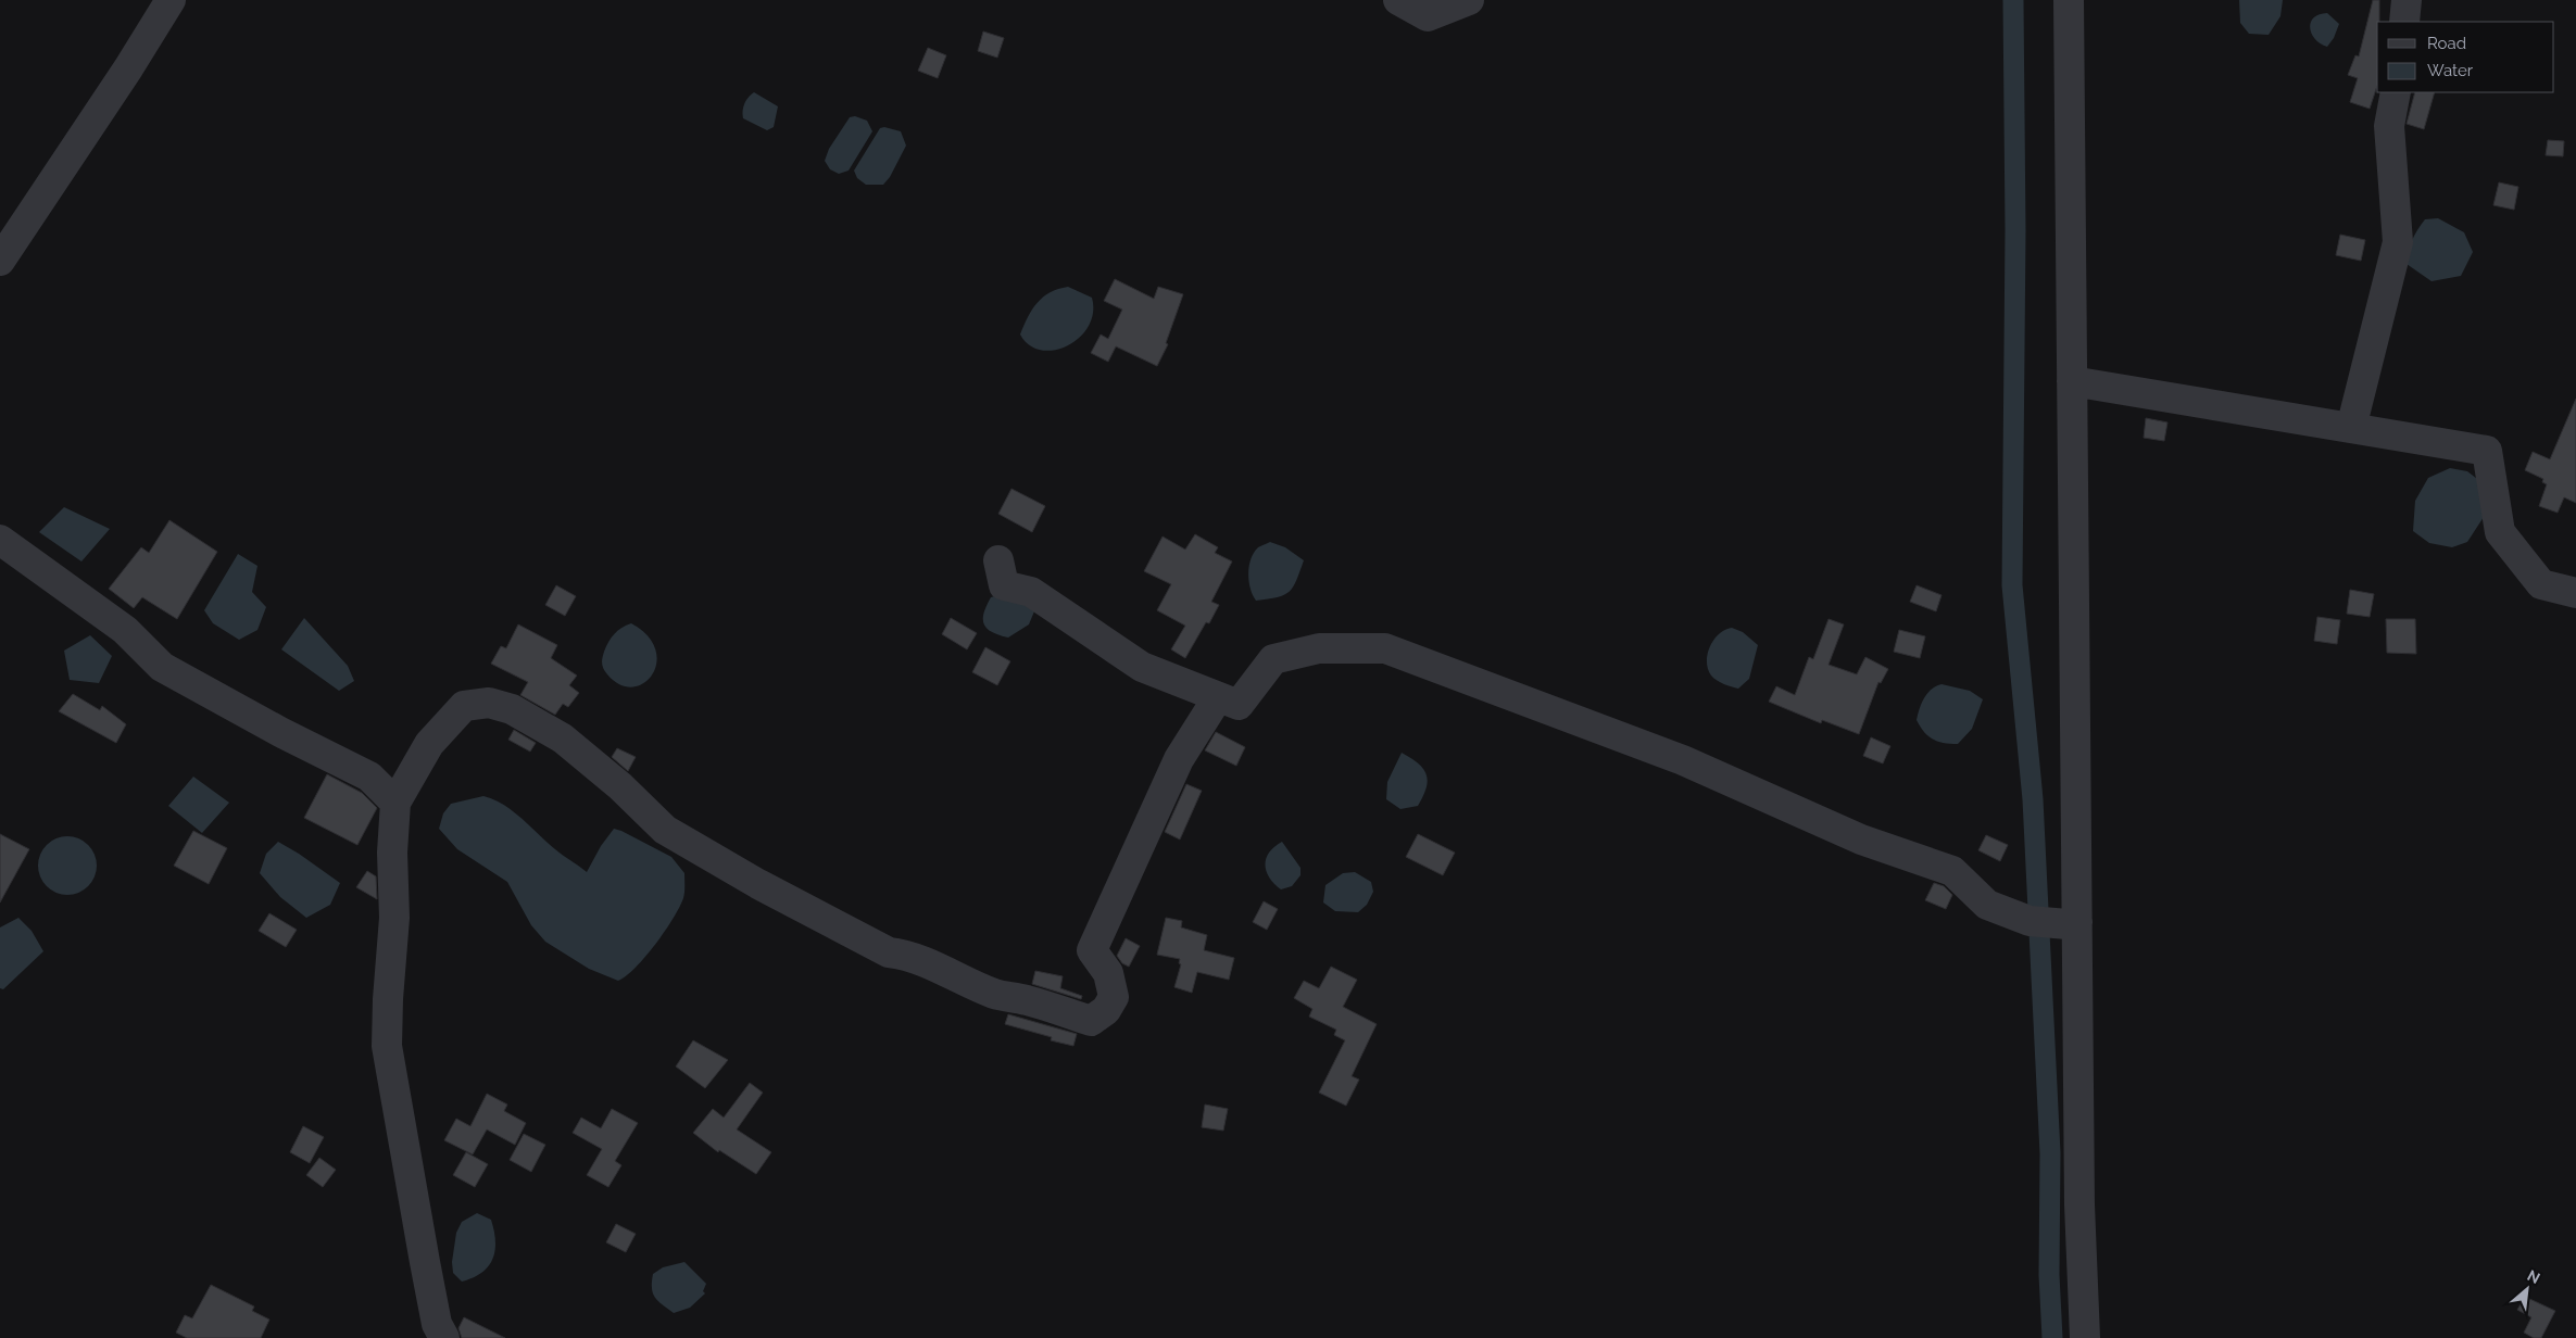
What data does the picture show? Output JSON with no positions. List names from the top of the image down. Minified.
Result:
{"legend":["Road","Water"],"north":"top right"}
